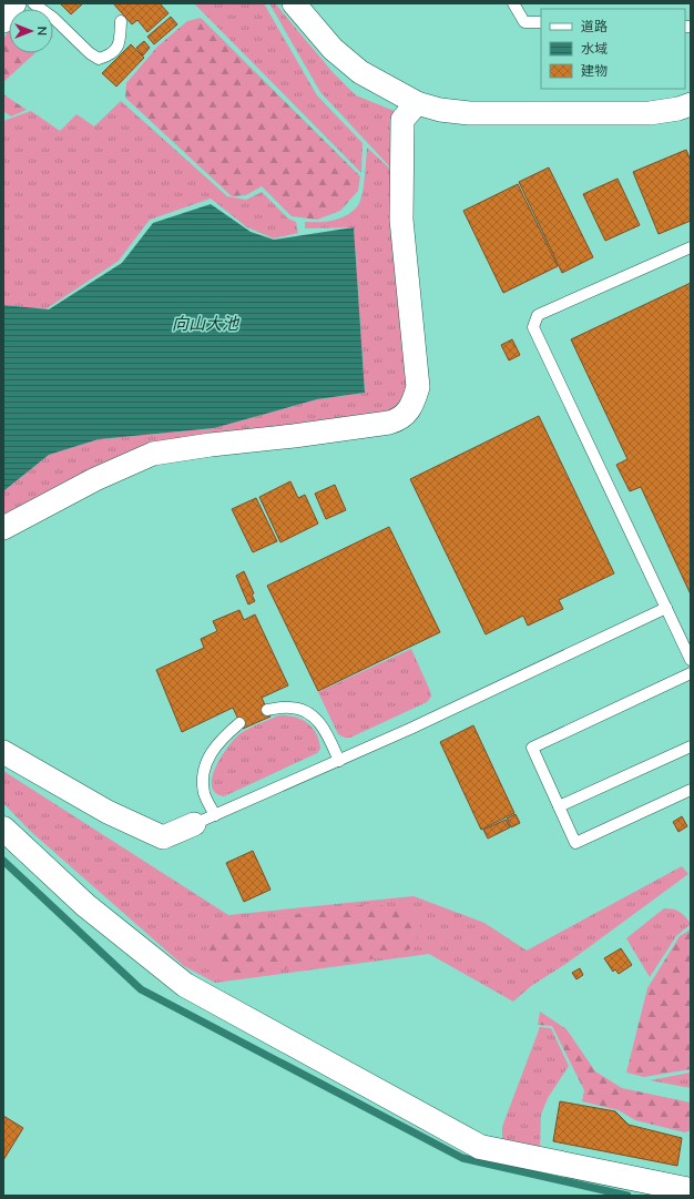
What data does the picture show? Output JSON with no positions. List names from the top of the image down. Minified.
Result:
{"water":["向山大池"],"legend":["道路","水域","建物"],"north":"right"}
